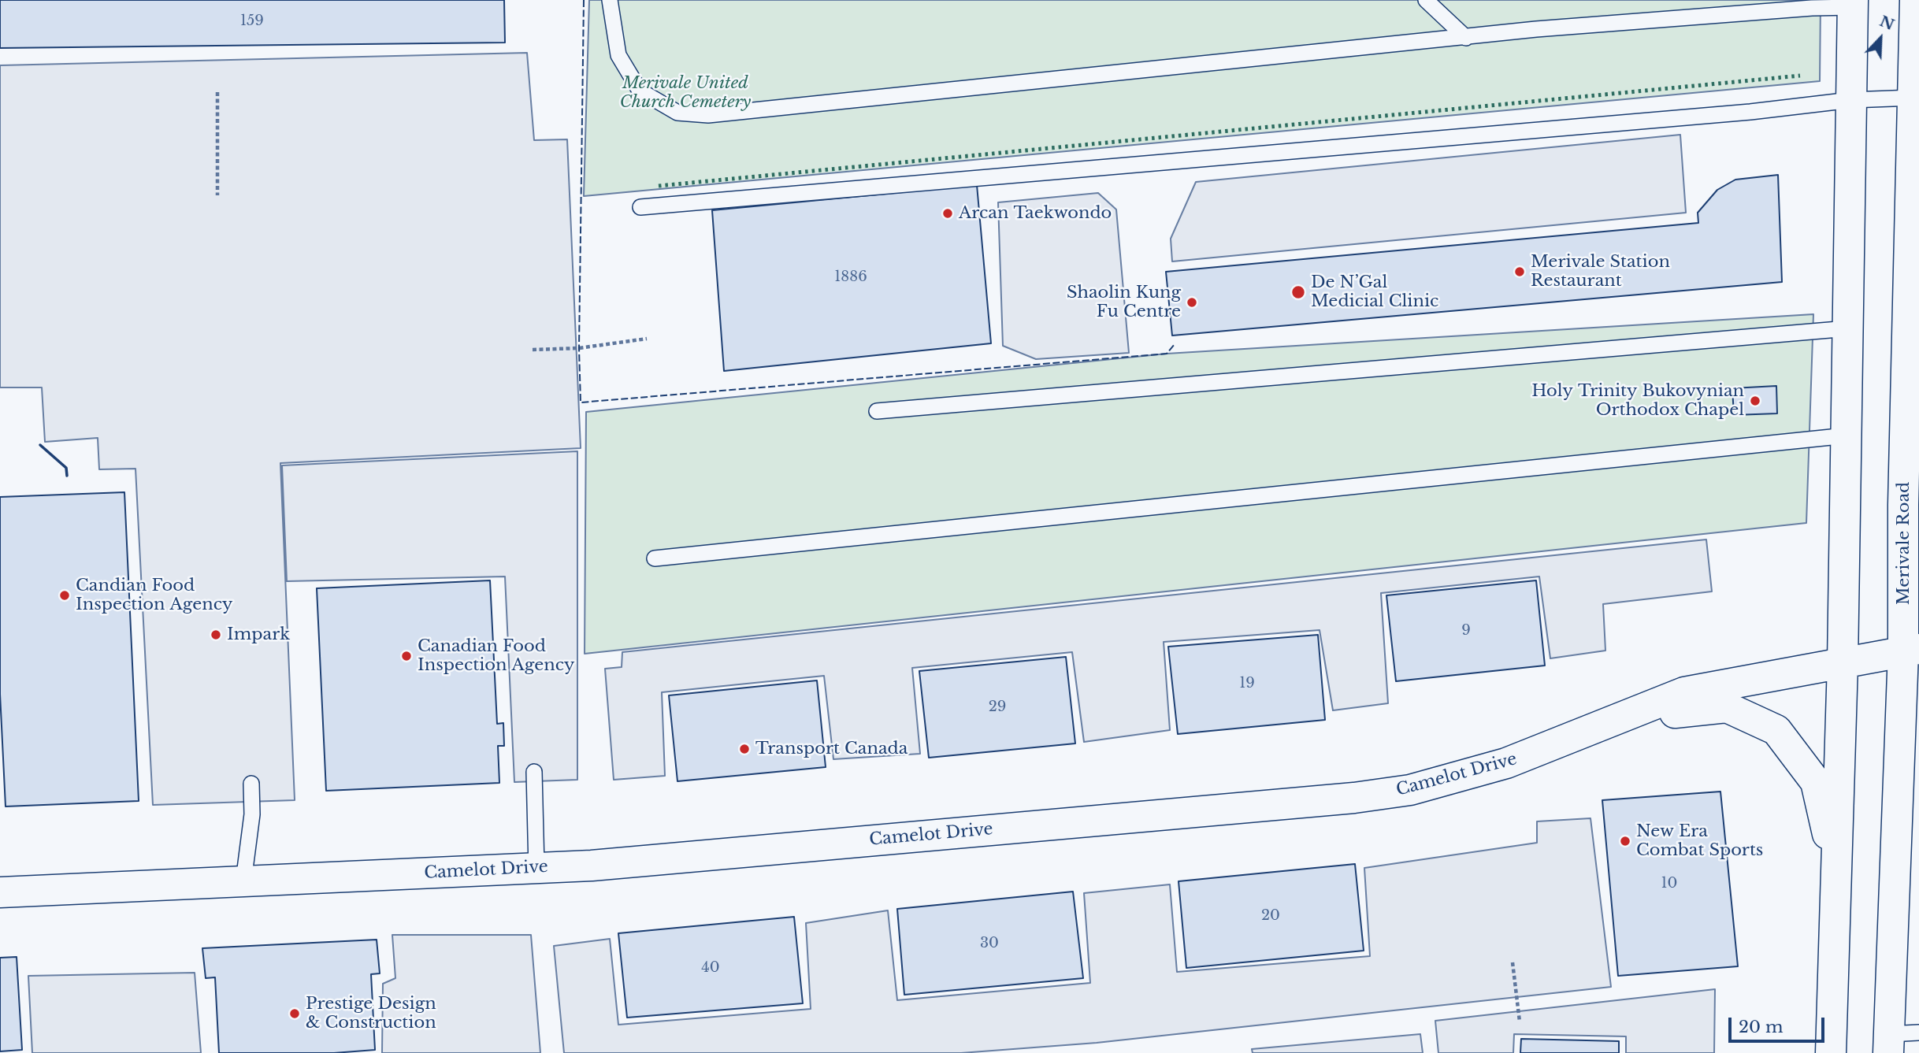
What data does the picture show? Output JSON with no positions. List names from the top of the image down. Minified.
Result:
{"streets":{"main road":["Merivale Road","Camelot Drive"]},"crossings":[["Merivale Road","Camelot Drive"]],"parks":["Merivale United Church Cemetery"],"places":["Arcan Taekwondo","Merivale Station Restaurant","De N’Gal Medicial Clinic","Shaolin Kung Fu Centre","Holy Trinity Bukovynian Orthodox Chapel","Candian Food Inspection Agency","Impark","Canadian Food Inspection Agency","Transport Canada","New Era Combat Sports","Prestige Design & Construction"],"house_numbers":["159","1886","9","19","29","10","20","30","40"],"scale_bar":"20 m","north":"top right"}
